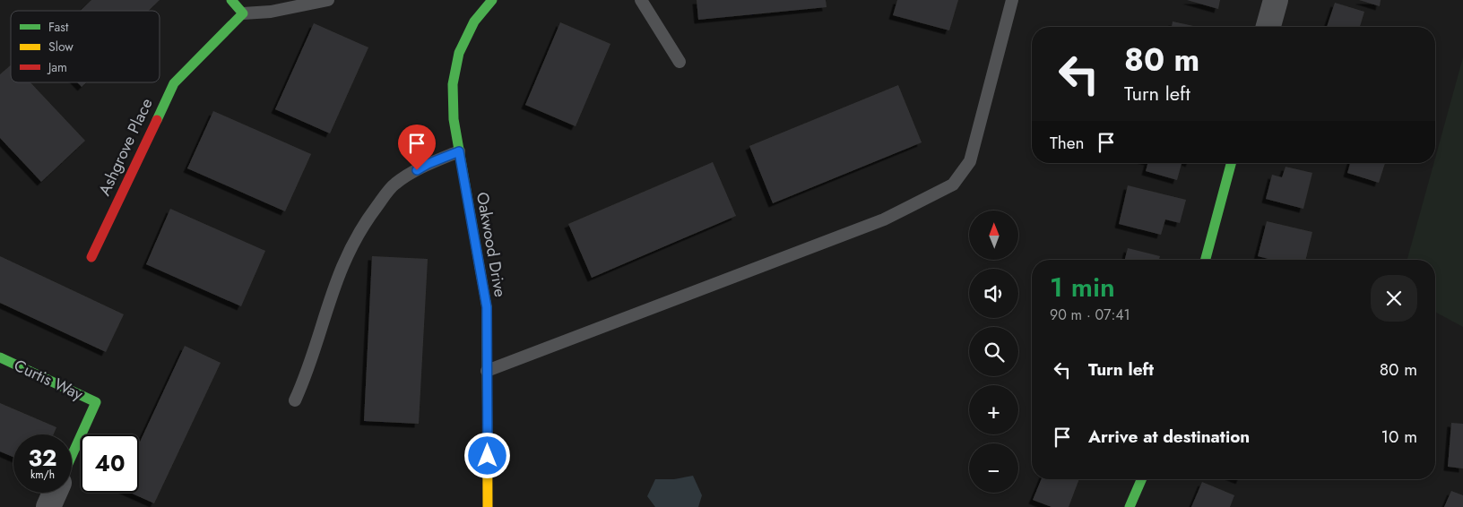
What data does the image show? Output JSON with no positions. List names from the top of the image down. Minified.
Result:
{"streets":{"street":["Ashgrove Place","Oakwood Drive","Curtis Way"]},"legend":["Fast","Slow","Jam"],"north":"top","page":{"turn":["80 m","Turn left"],"then":"Then","map_buttons":["+","−"],"heading":["1 min","90 m · 07:41"],"list":[{"name":"Turn left","value":"80 m"},{"name":"Arrive at destination","value":"10 m"}],"speed":"32 km/h","limit":"40"}}
